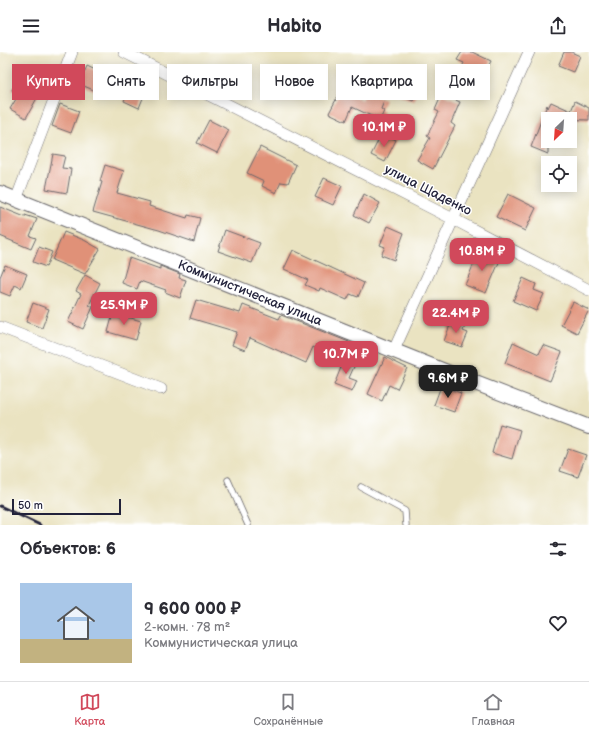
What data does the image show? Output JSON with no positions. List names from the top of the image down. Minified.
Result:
{"streets":{"street":["улица Щаденко","Коммунистическая улица"]},"scale_bar":"50 m","north":"bottom left","page":{"header":"Habito","chip":["Купить","Снять","Фильтры","Новое","Квартира","Дом"],"price":["10.1M ₽","10.8M ₽","25.9M ₽","22.4M ₽","10.7M ₽","9.6M ₽"],"scale":"50 m","heading":"Объектов: 6","list":[{"name":"9 600 000 ₽","note":"2-комн. · 78 m² · Коммунистическая улица"}],"tabs":["Карта","Сохранённые","Главная"]}}
